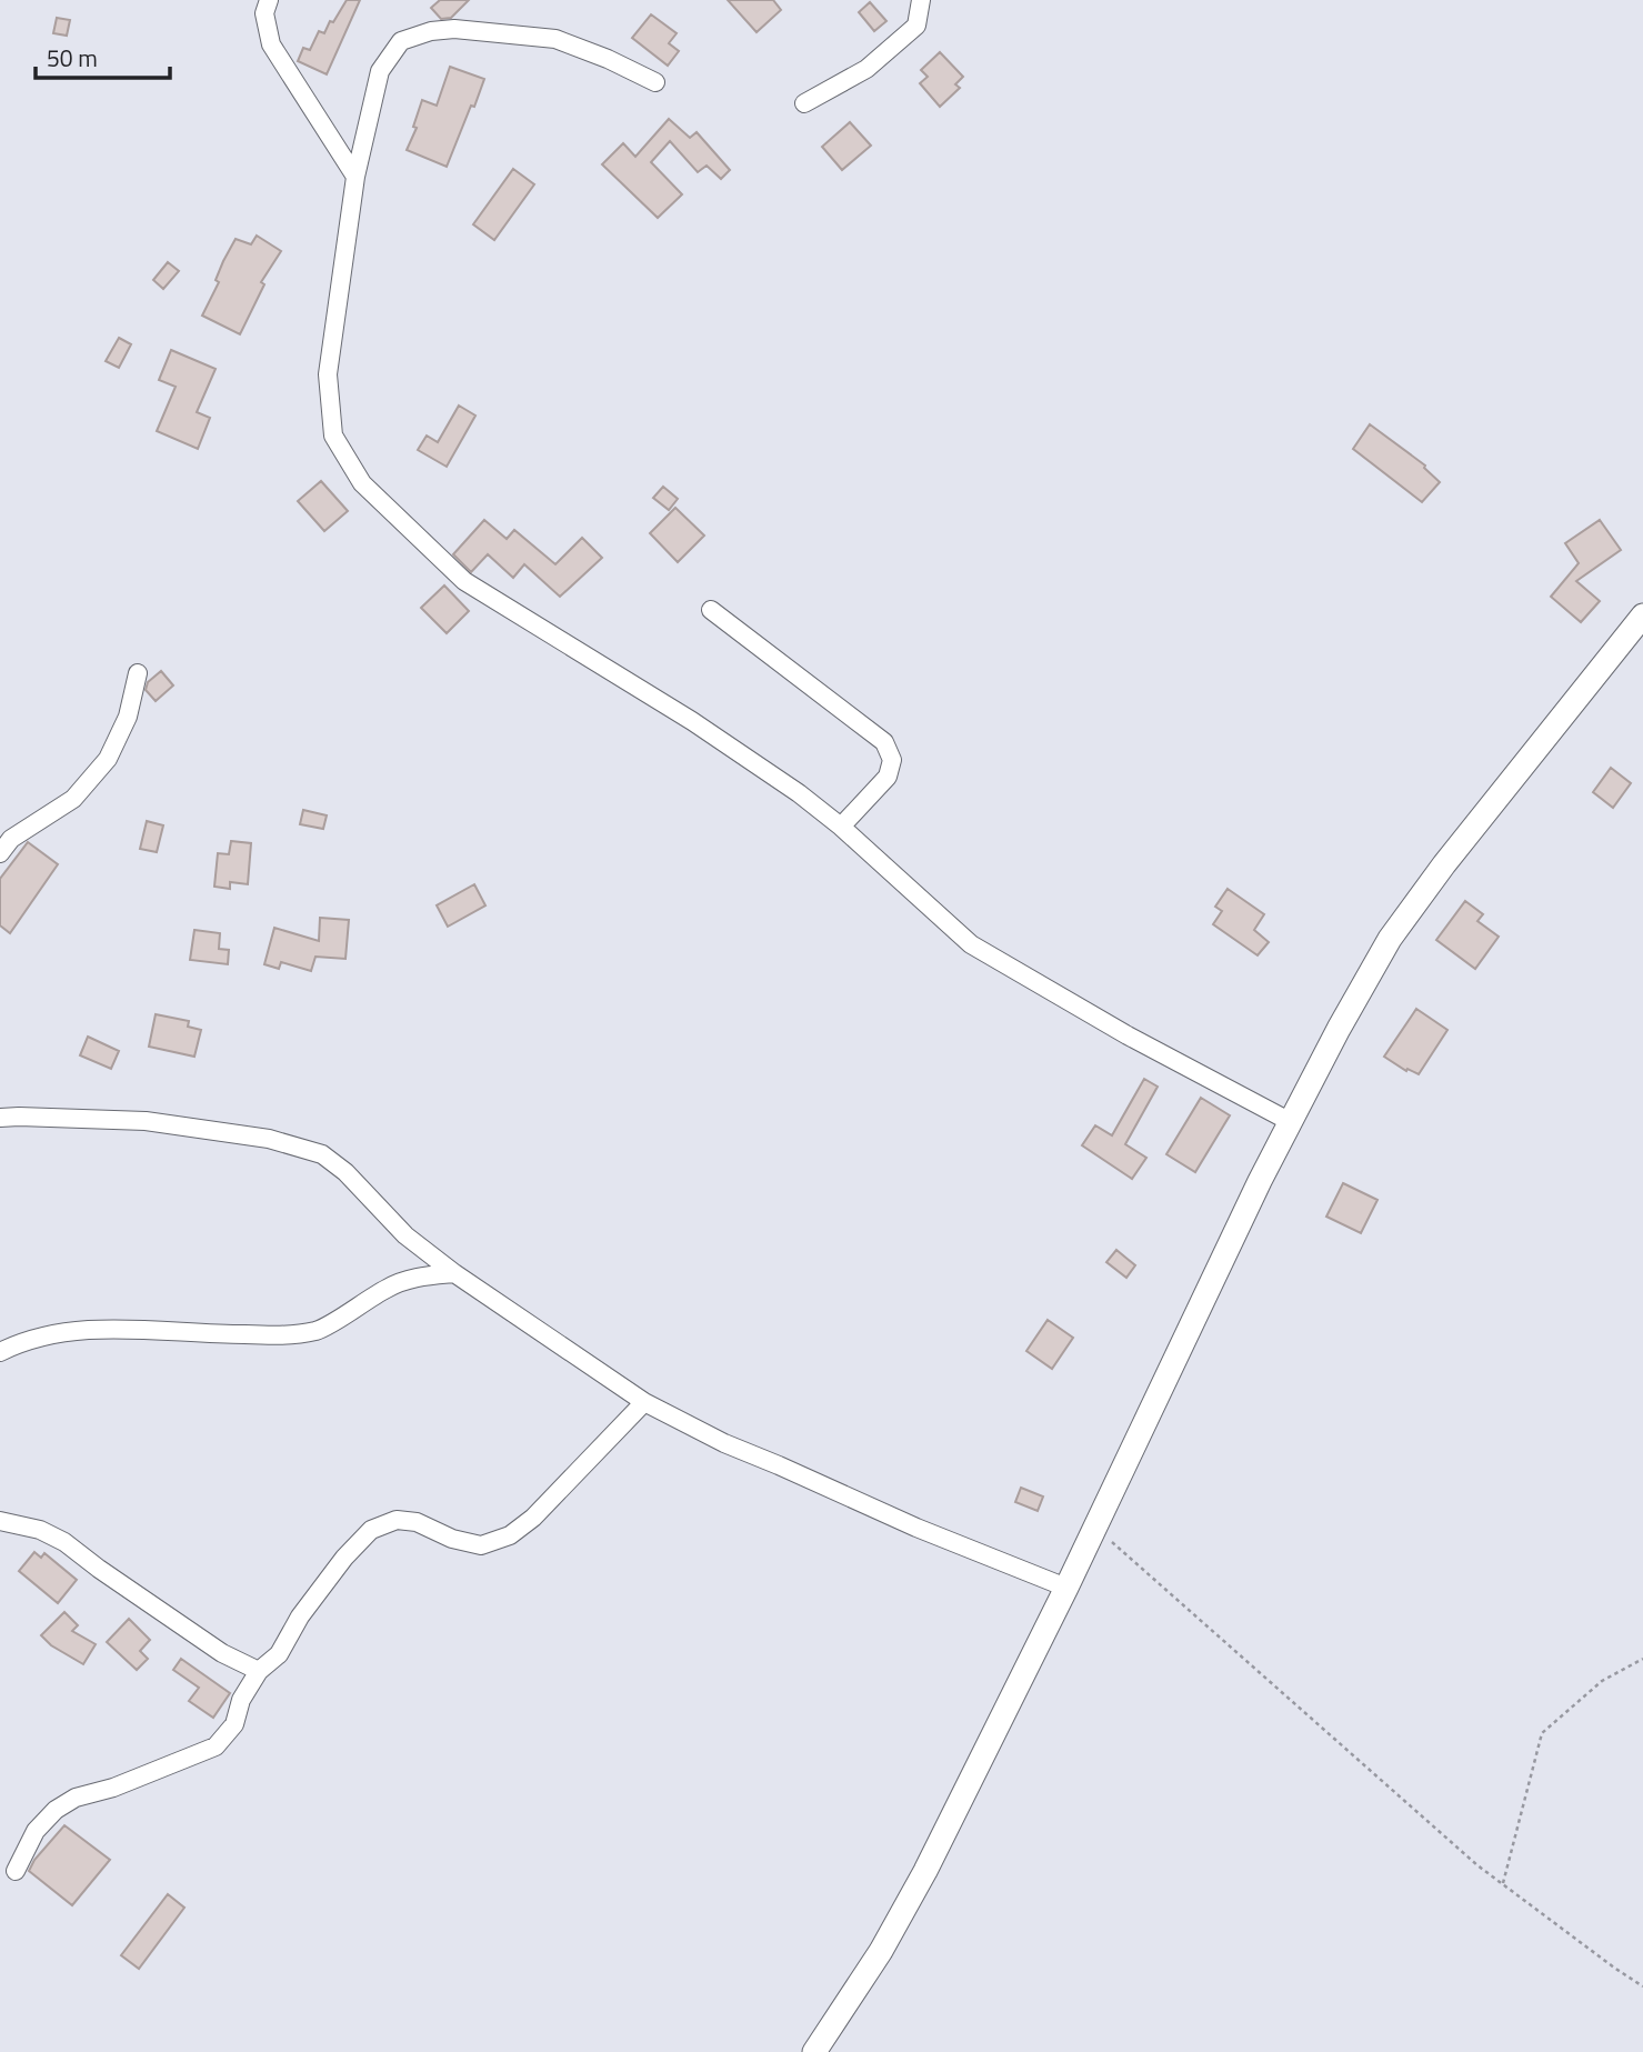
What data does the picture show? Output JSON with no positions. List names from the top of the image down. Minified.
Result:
{"scale_bar":"50 m"}
